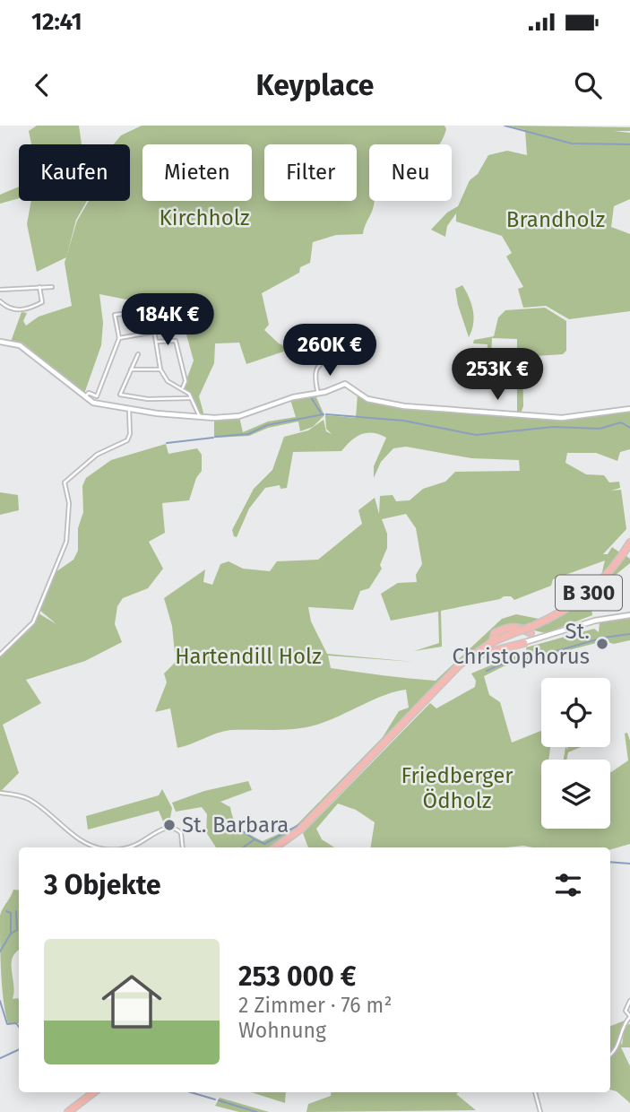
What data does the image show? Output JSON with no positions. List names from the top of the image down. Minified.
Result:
{"streets":{"main road":["B 300"]},"parks":["Kirchholz","Brandholz","Hartendill Holz","Friedberger Ödholz"],"places":["St. Christophorus","St. Barbara"],"page":{"status":"12:41","header":"Keyplace","chip":["Kaufen","Mieten","Filter","Neu"],"price":["184K €","260K €","253K €"],"heading":"3 Objekte","list":[{"name":"253 000 €","note":"2 Zimmer · 76 m² · Wohnung"}]}}
